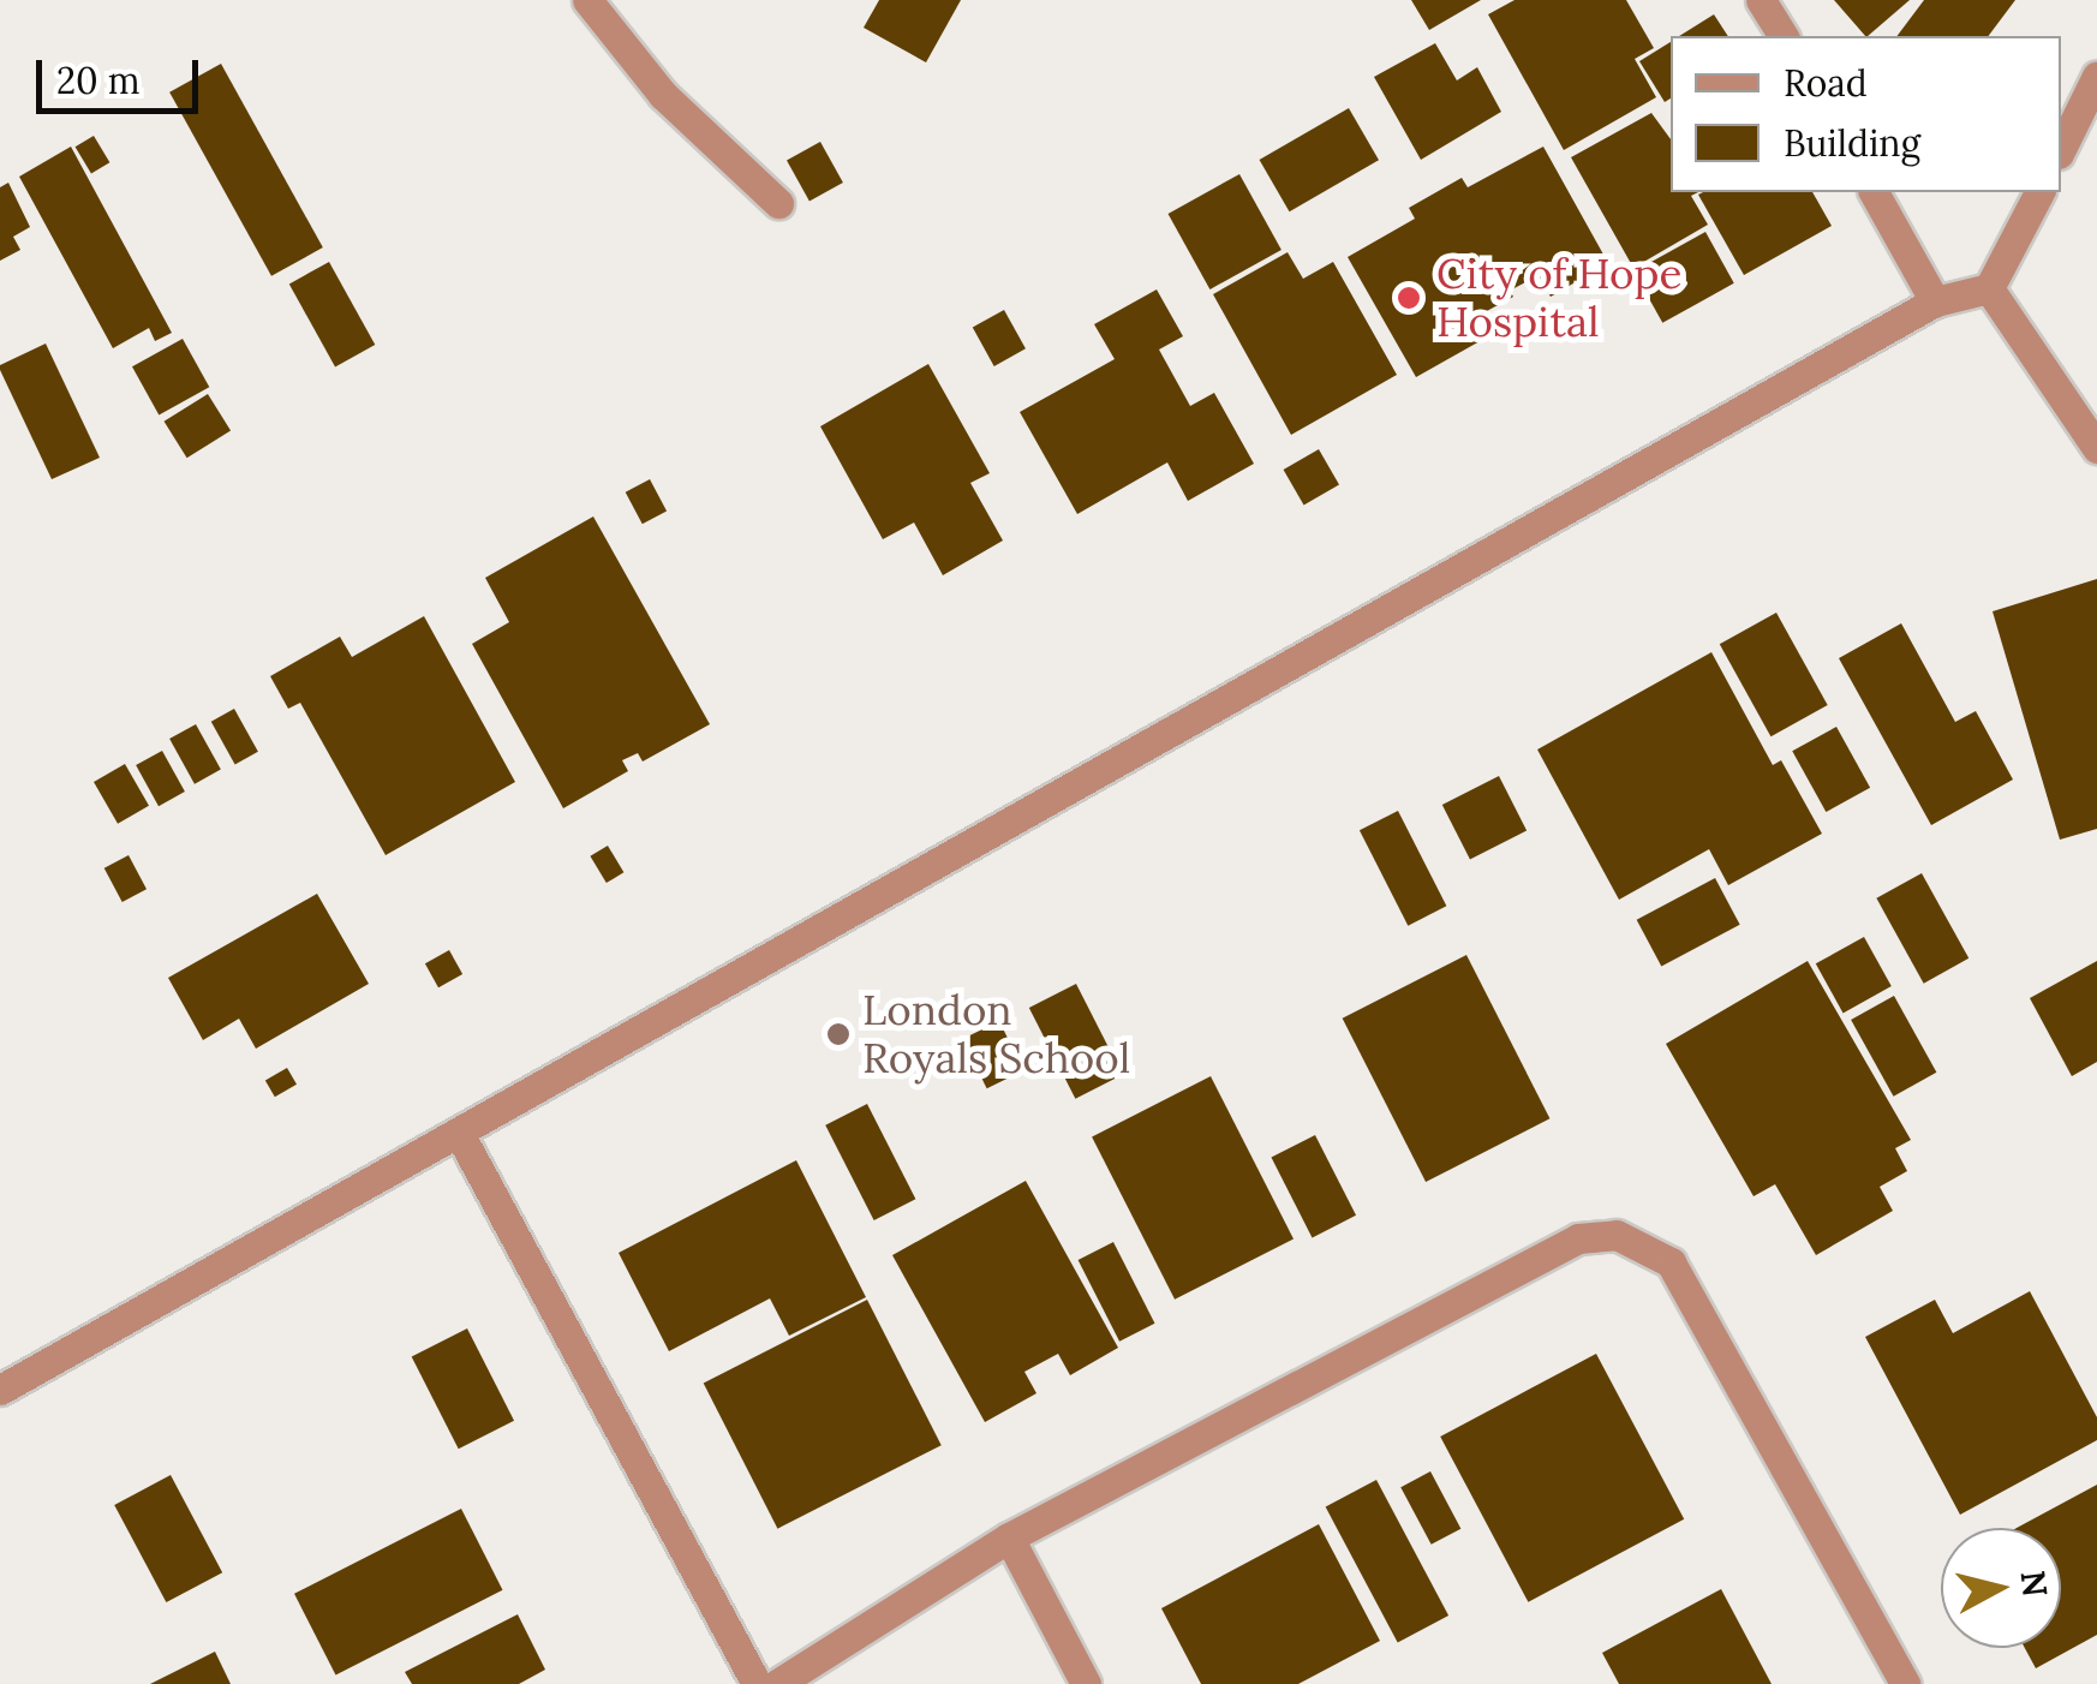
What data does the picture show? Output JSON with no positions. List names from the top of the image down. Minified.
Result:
{"places":["City of Hope Hospital","London Royals School"],"legend":["Road","Building"],"scale_bar":"20 m","north":"right"}
